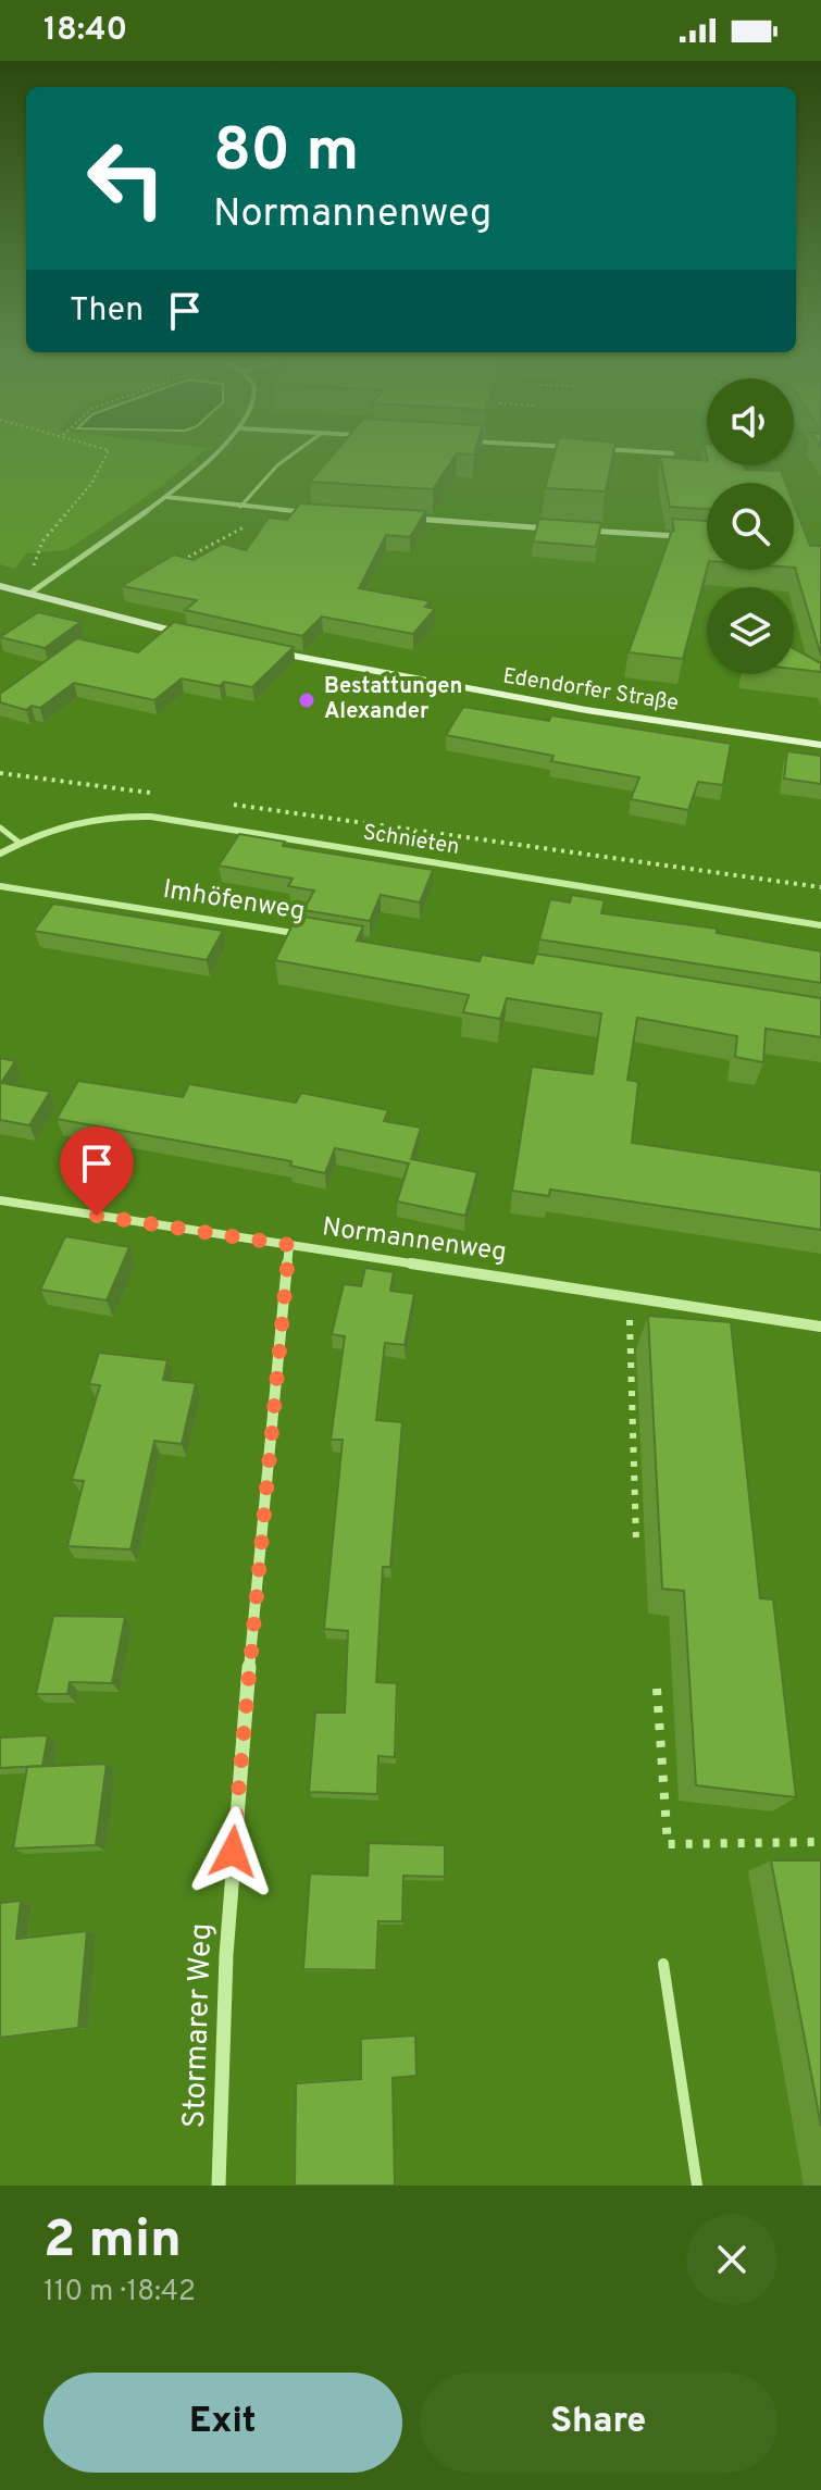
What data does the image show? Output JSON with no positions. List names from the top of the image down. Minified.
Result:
{"streets":{"street":["Edendorfer Straße","Schnieten","Imhöfenweg","Normannenweg","Stormarer Weg"]},"crossings":[["Normannenweg","Stormarer Weg"]],"places":["Bestattungen Alexander"],"page":{"status":"18:40","turn":["80 m","Normannenweg"],"then":"Then","heading":["2 min","110 m · 18:42"],"buttons":["Exit","Share"]}}
